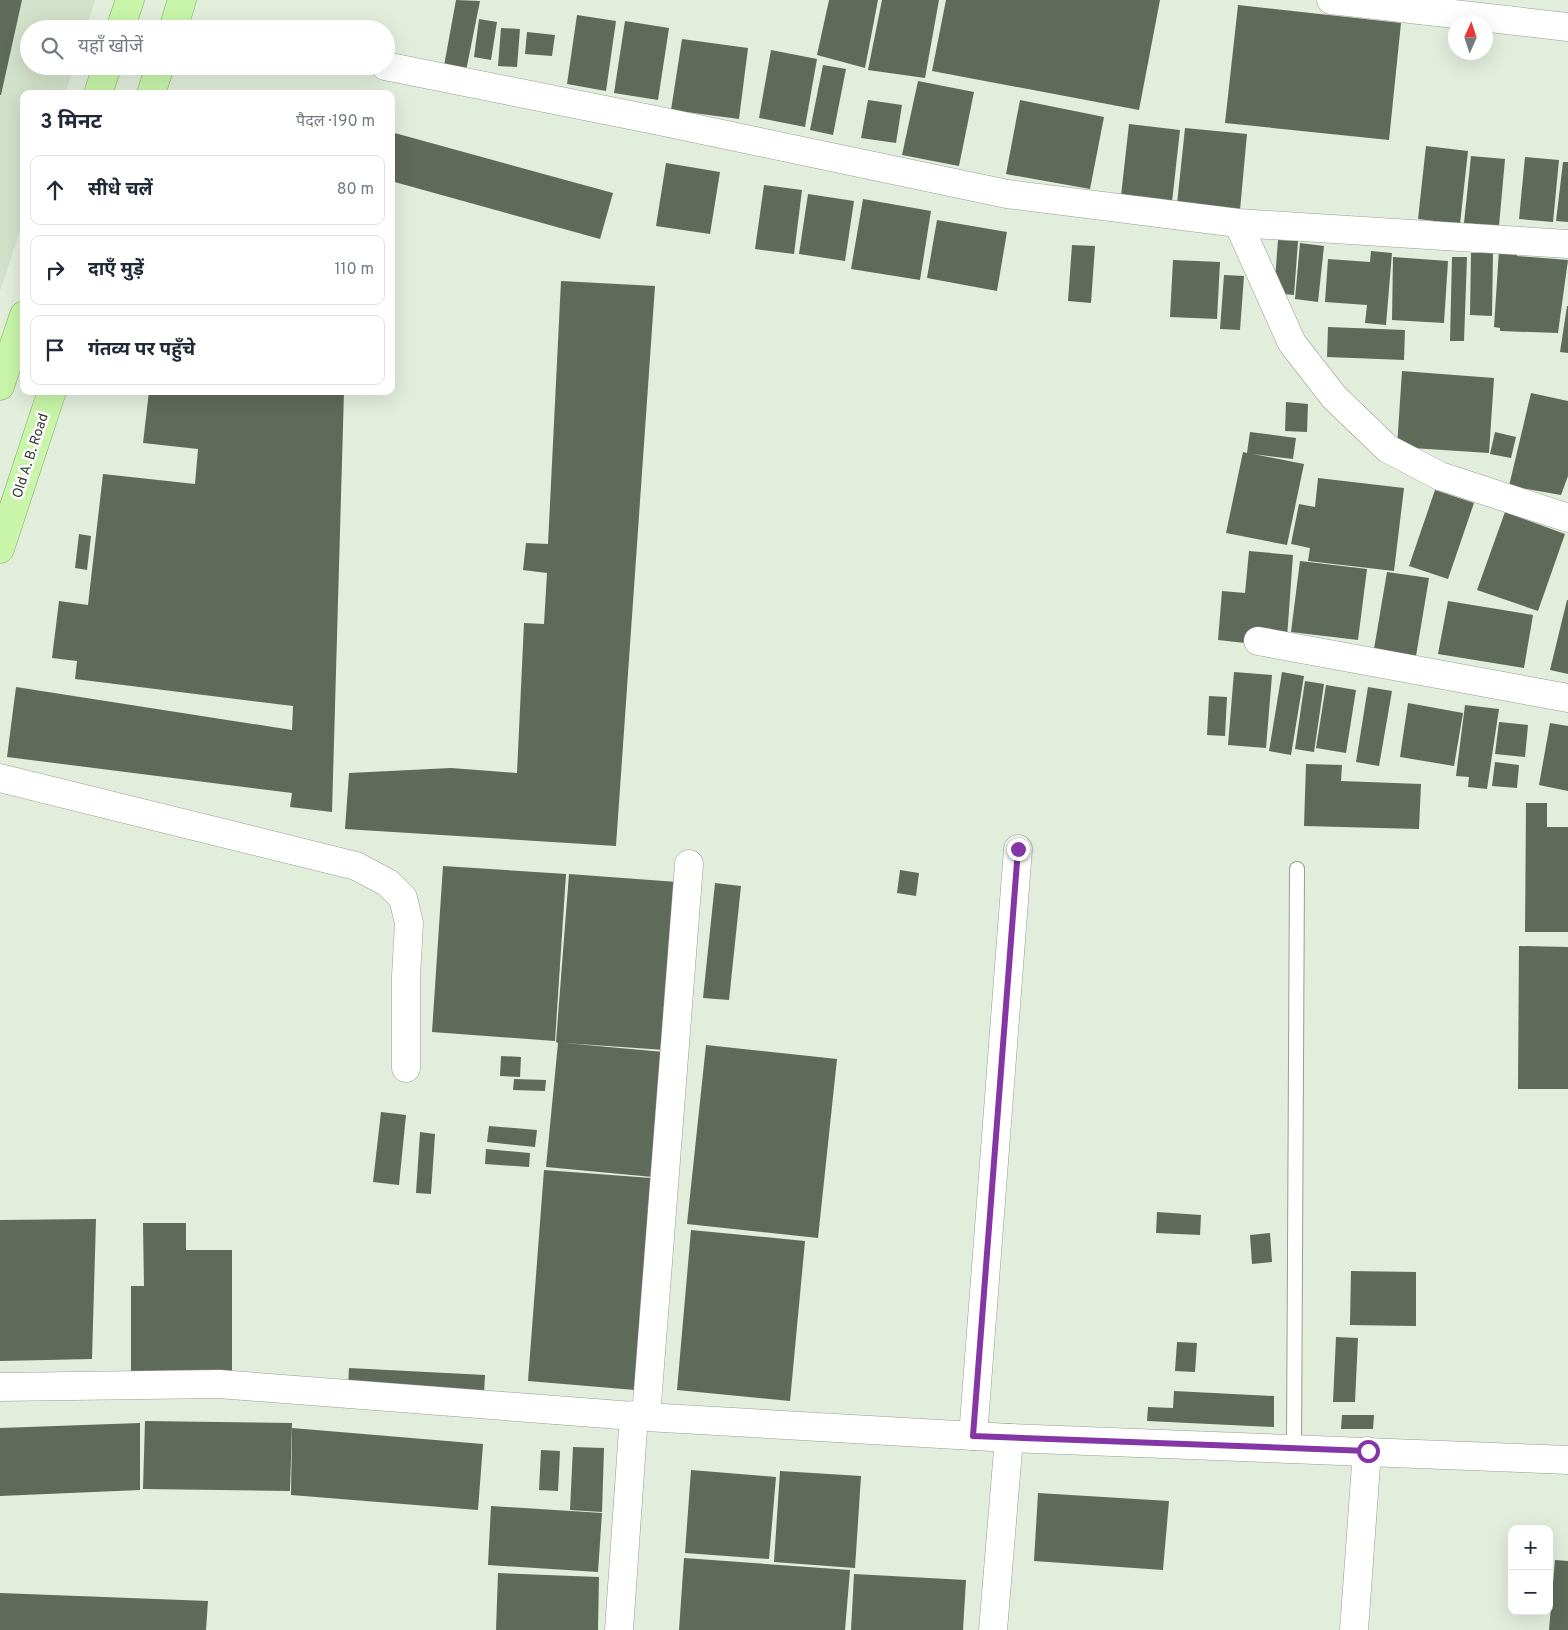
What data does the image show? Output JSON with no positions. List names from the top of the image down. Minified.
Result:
{"streets":{"main road":["Old A. B. Road"]},"north":"top","page":{"search":"यहाँ खोजें","heading":["3 मिनट","पैदल · 190 m"],"list":[["सीधे चलें","80 m"],["दाएँ मुड़ें","110 m"],"गंतव्य पर पहुँचे"],"map_buttons":["+","−"]}}
